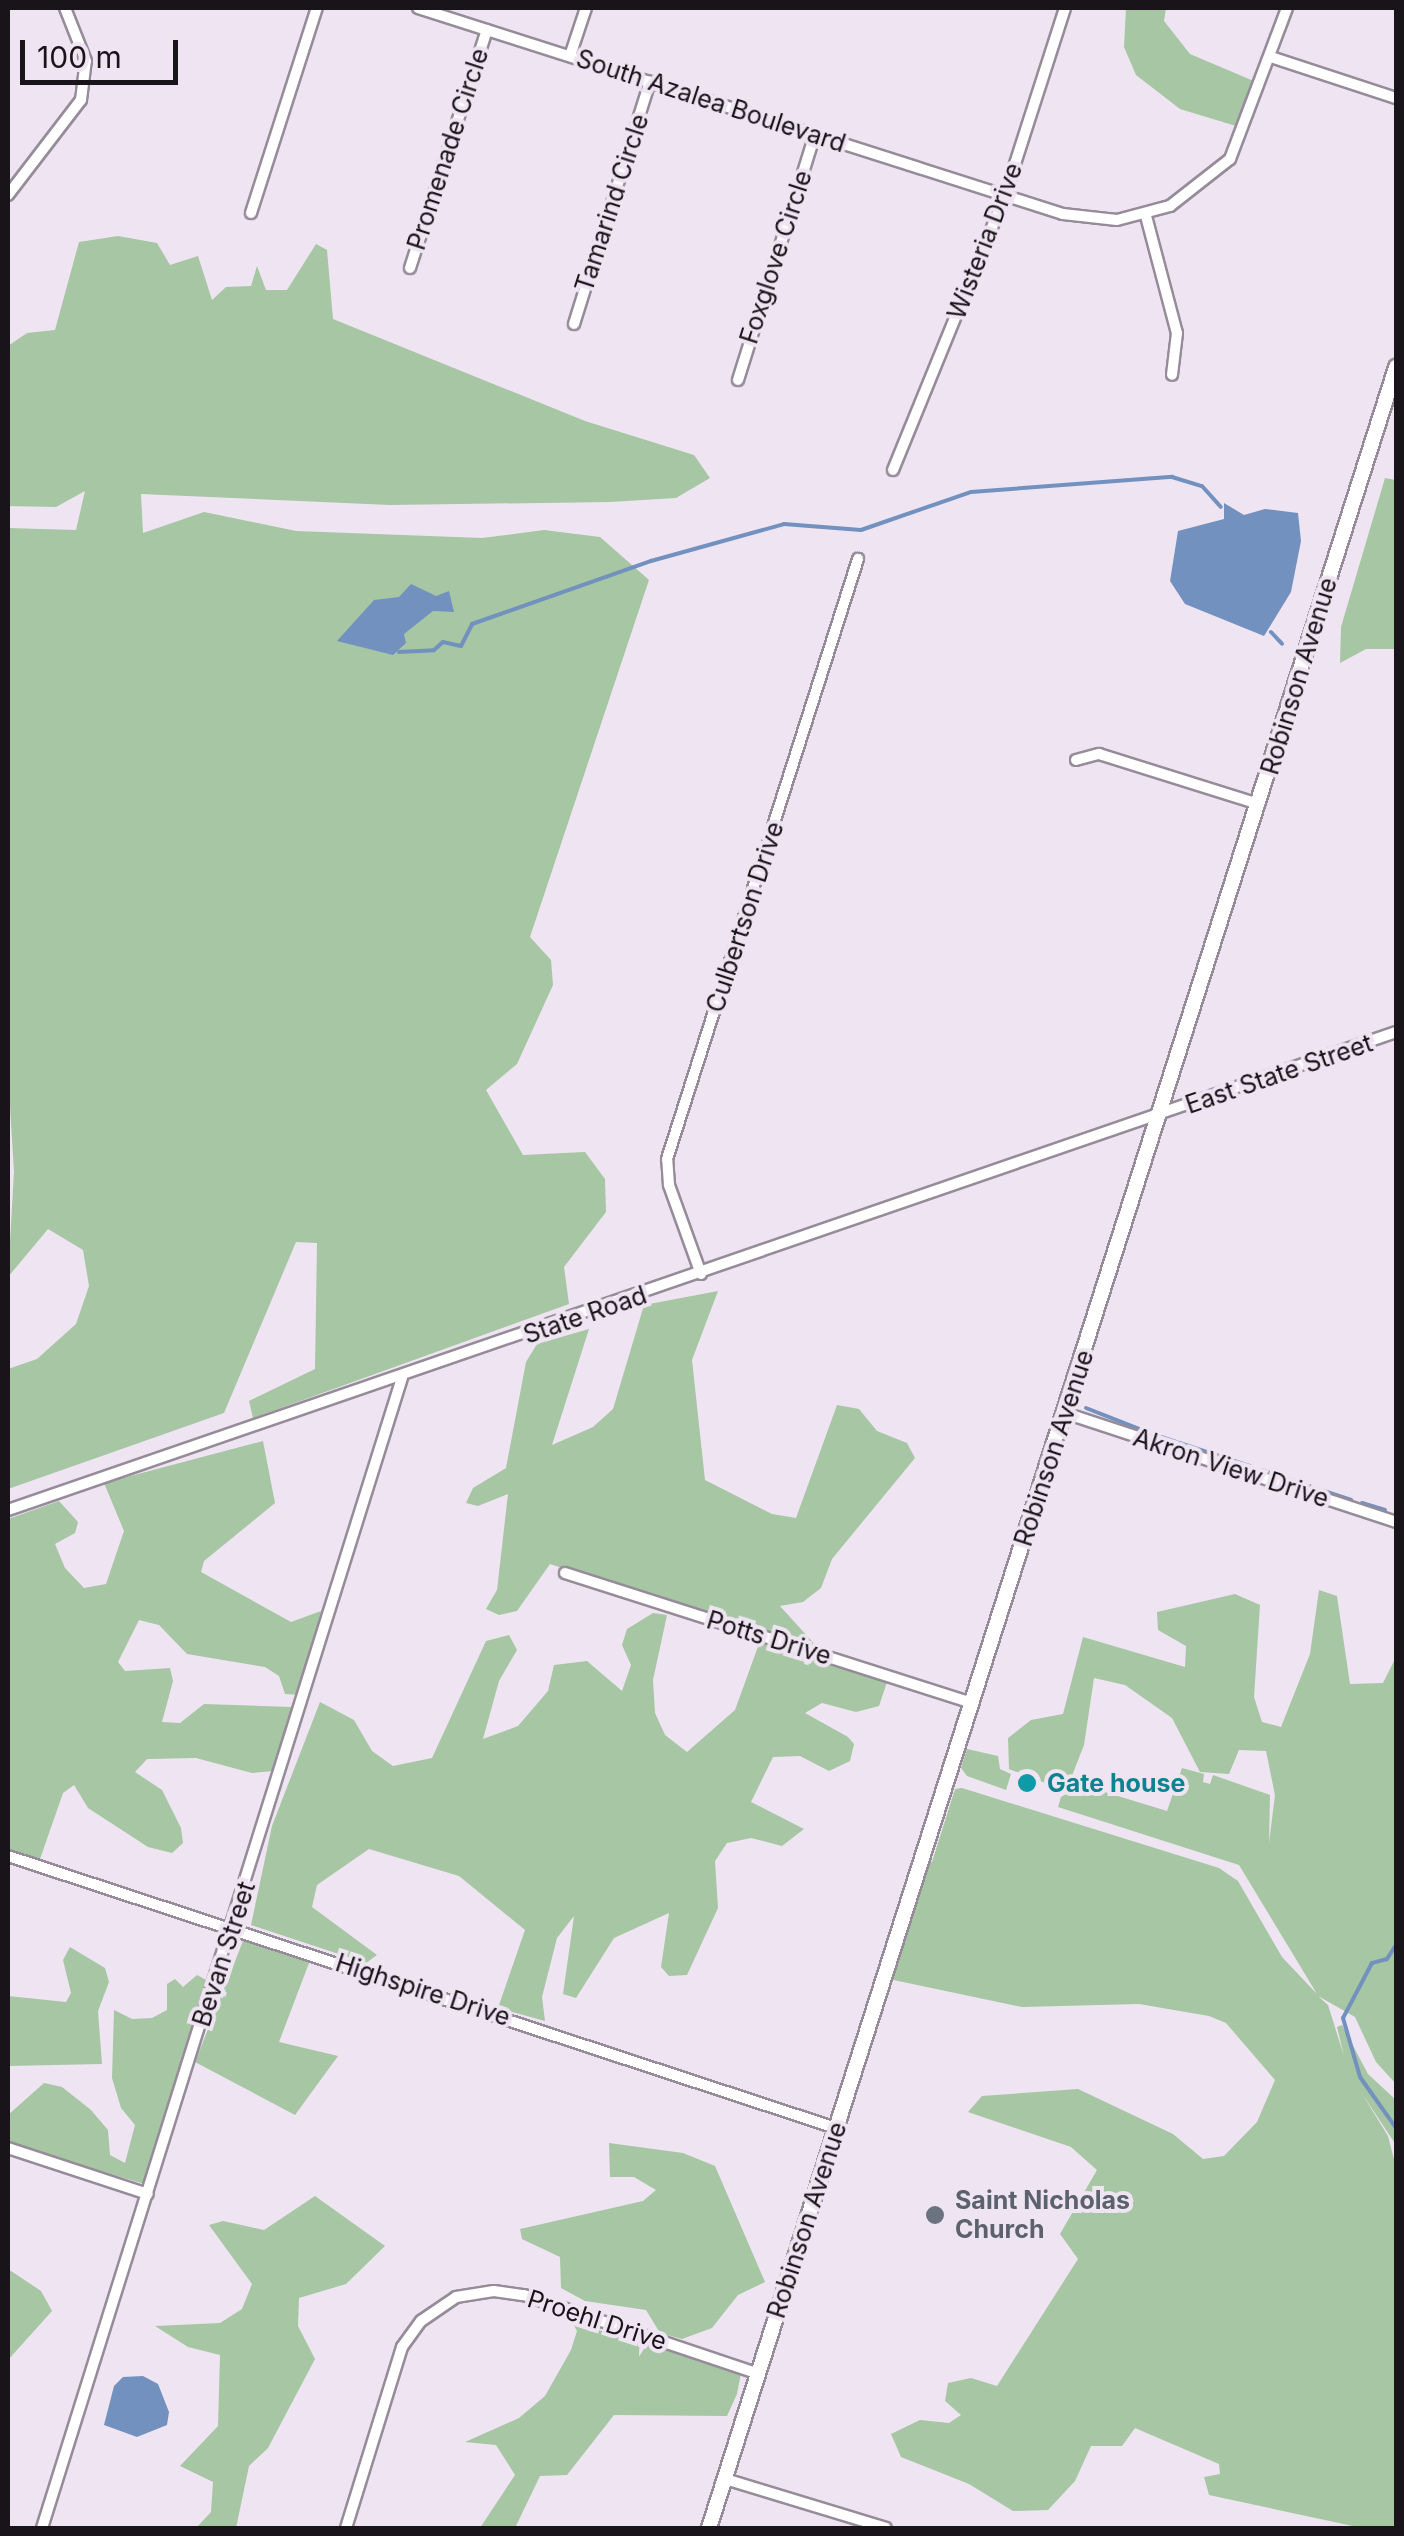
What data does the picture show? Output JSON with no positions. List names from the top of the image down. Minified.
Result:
{"streets":{"main road":["Robinson Avenue"],"street":["South Azalea Boulevard","Promenade Circle","Tamarind Circle","Wisteria Drive","Foxglove Circle","Culbertson Drive","East State Street","State Road","Akron View Drive","Potts Drive","Bevan Street","Highspire Drive","Proehl Drive"]},"crossings":[["South Azalea Boulevard","Promenade Circle"],["South Azalea Boulevard","Tamarind Circle"],["South Azalea Boulevard","Wisteria Drive"],["South Azalea Boulevard","Foxglove Circle"],["Robinson Avenue","East State Street"],["Robinson Avenue","State Road"],["Robinson Avenue","Akron View Drive"],["Robinson Avenue","Potts Drive"],["Robinson Avenue","Highspire Drive"],["Robinson Avenue","Proehl Drive"],["Culbertson Drive","State Road"],["East State Street","State Road"],["State Road","Bevan Street"],["Bevan Street","Highspire Drive"]],"places":["Gate house","Saint Nicholas Church"],"scale_bar":"100 m"}
